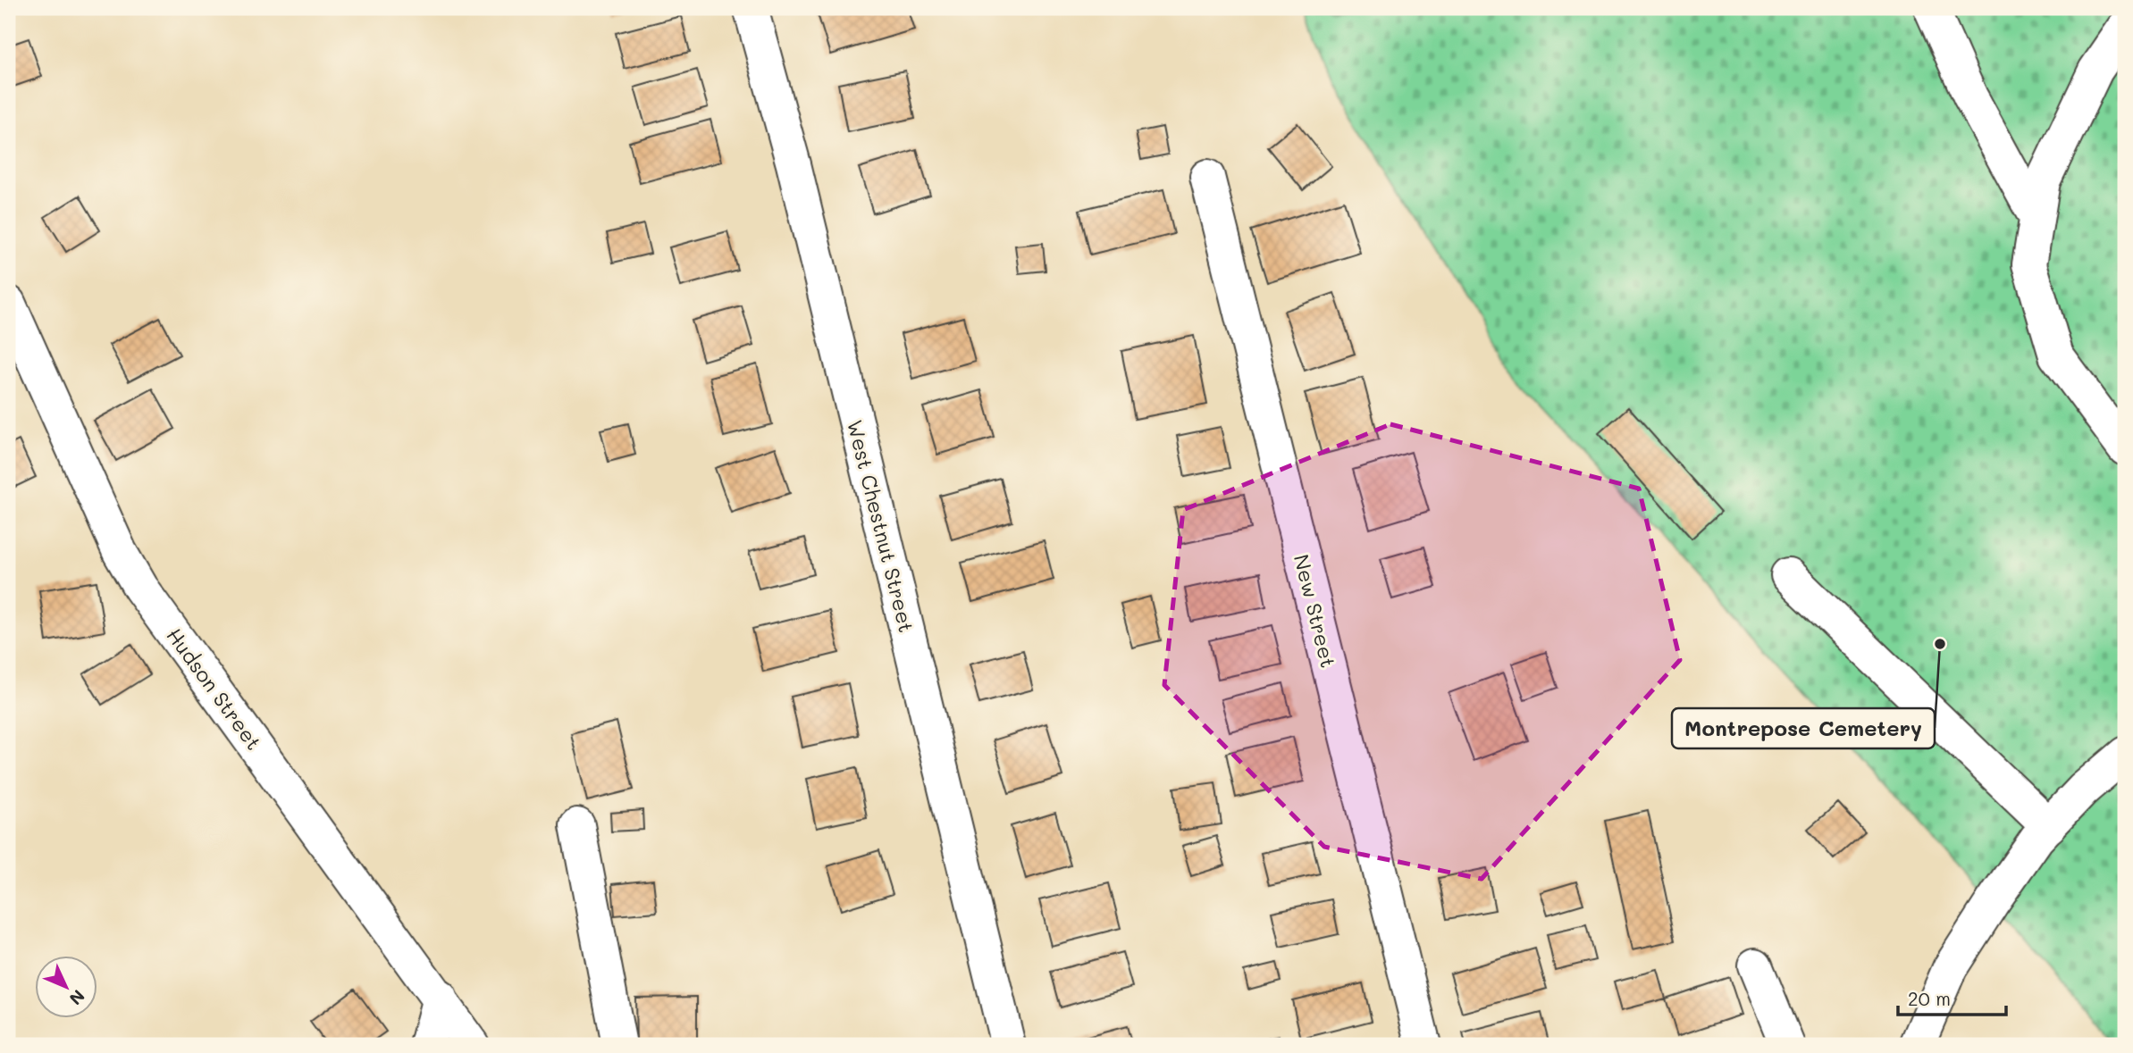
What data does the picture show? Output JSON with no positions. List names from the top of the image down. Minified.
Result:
{"streets":{"street":["West Chestnut Street","New Street","Hudson Street"]},"places":["Montrepose Cemetery"],"scale_bar":"20 m","north":"bottom right"}
